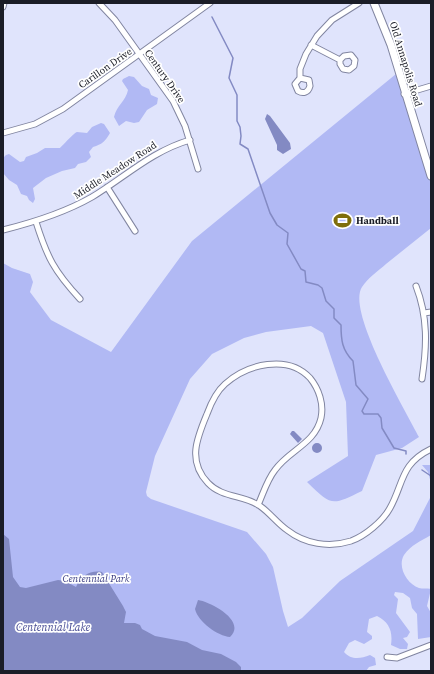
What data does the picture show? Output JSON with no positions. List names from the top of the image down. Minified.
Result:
{"streets":{"street":["Old Annapolis Road","Carillon Drive","Century Drive","Middle Meadow Road"]},"crossings":[["Carillon Drive","Century Drive"],["Century Drive","Middle Meadow Road"]],"water":["Centennial Lake"],"parks":["Centennial Park"],"places":{"sports":["Handball"]}}
